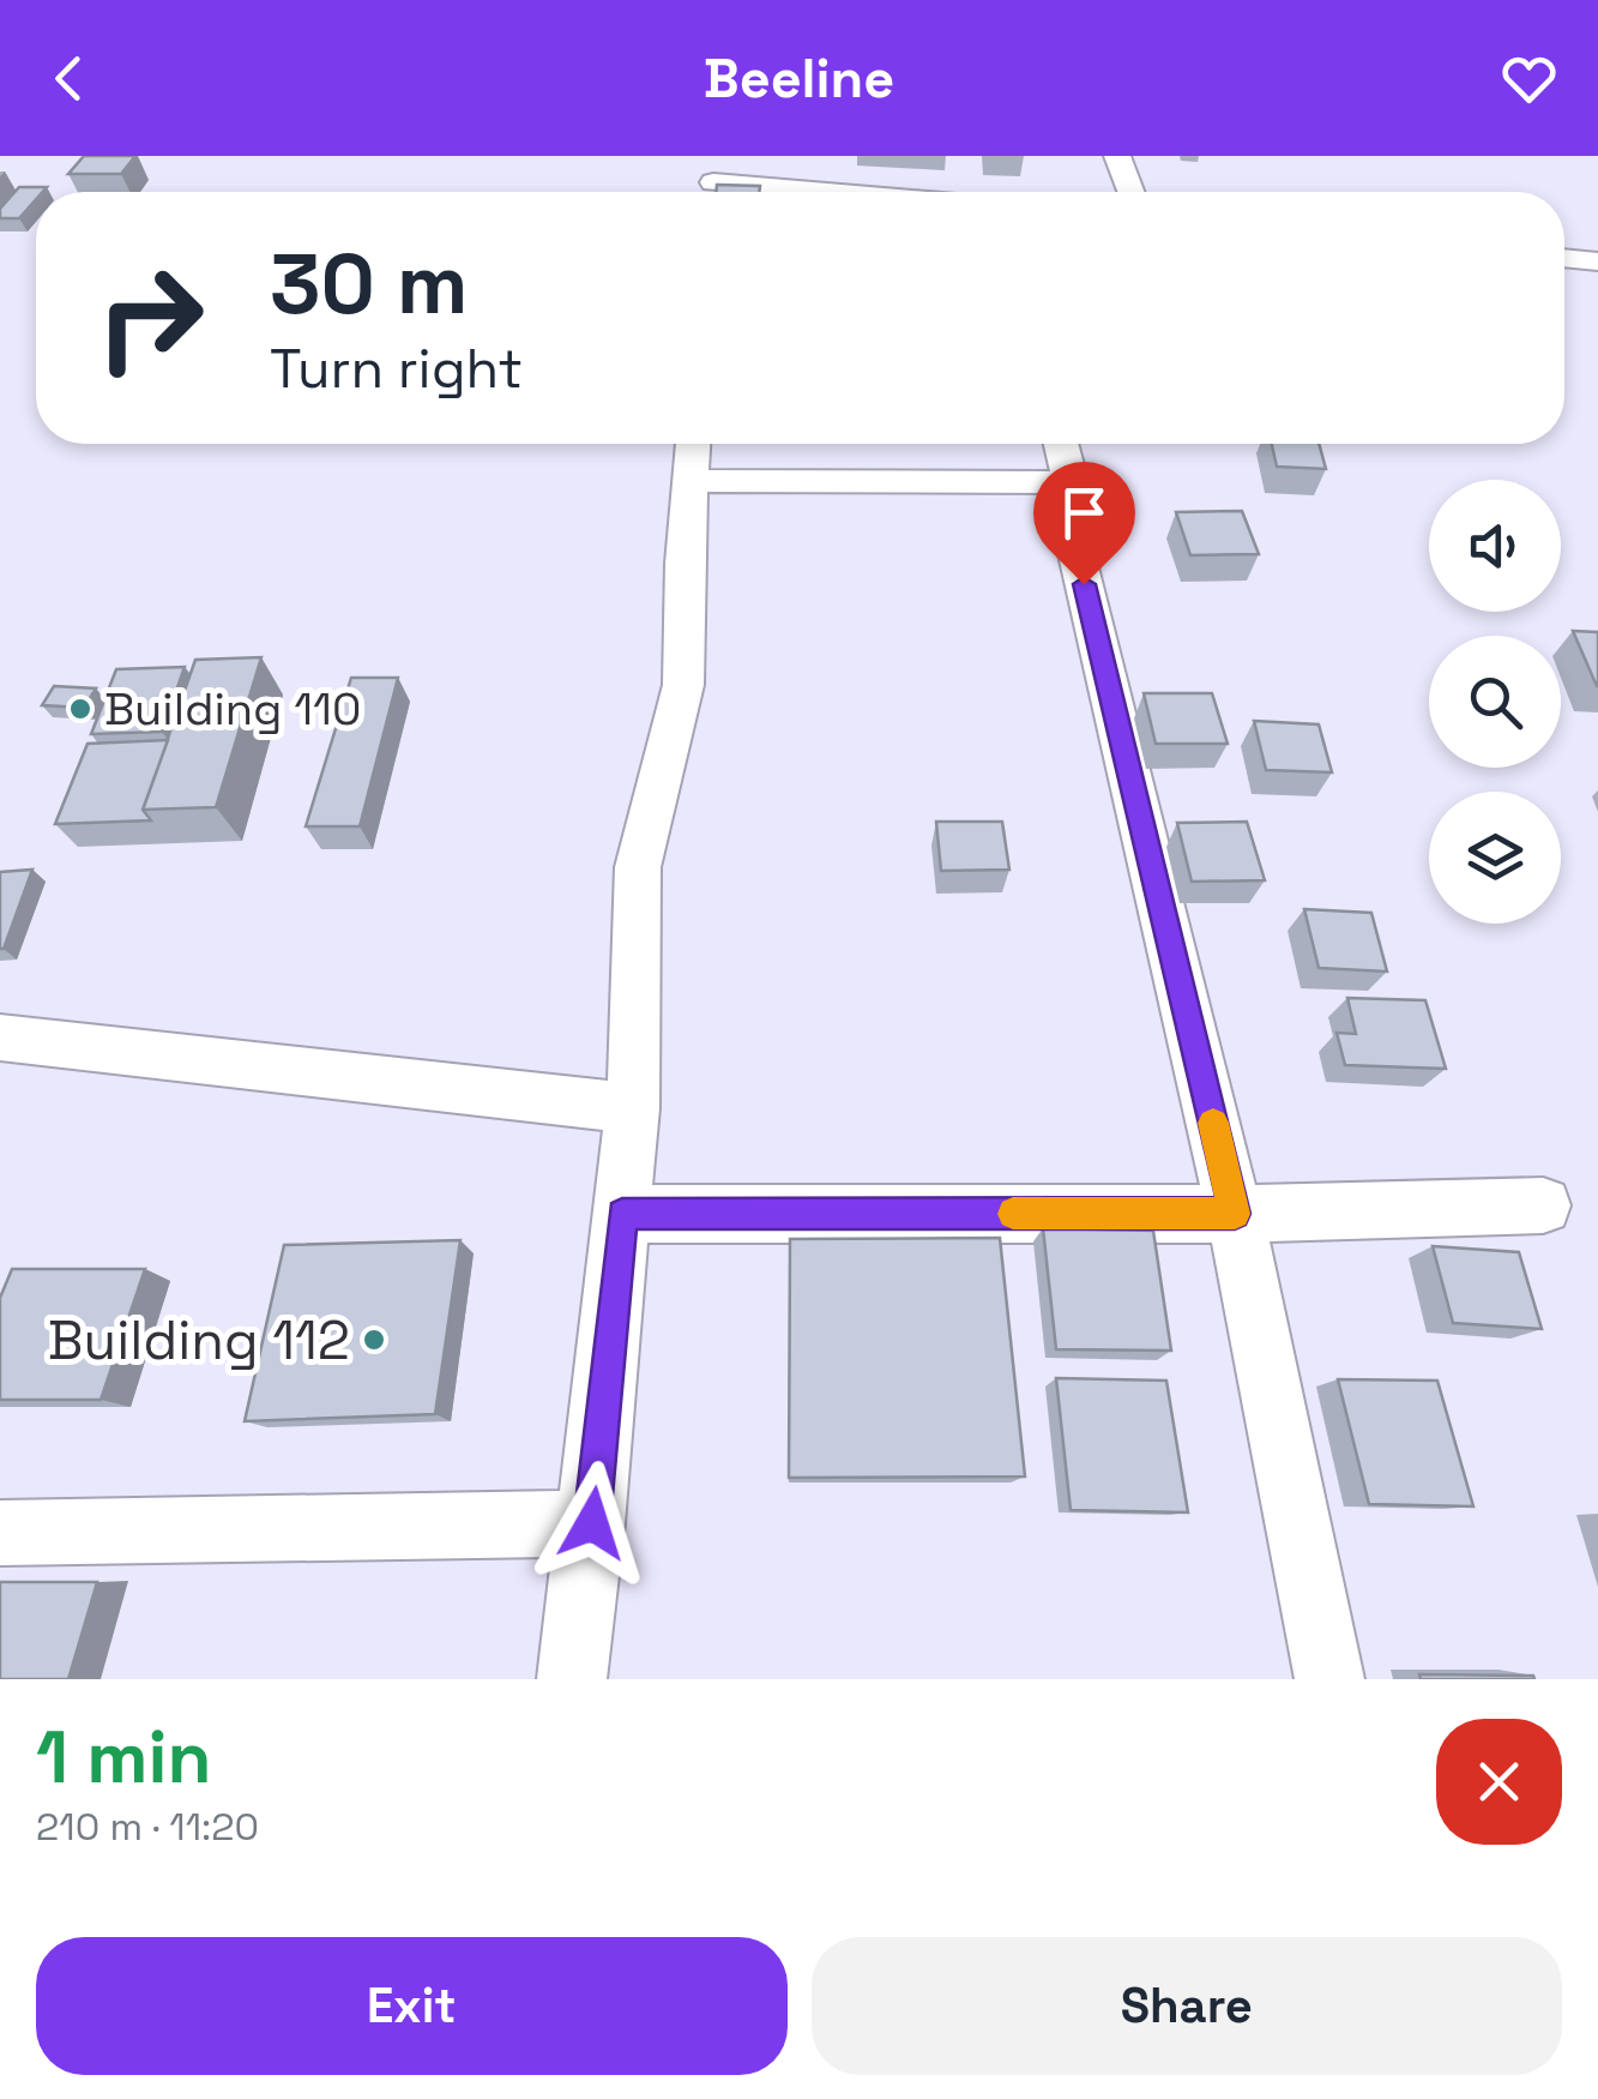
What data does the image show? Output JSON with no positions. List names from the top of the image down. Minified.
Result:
{"places":["Building 110","Building 112"],"page":{"header":"Beeline","turn":["30 m","Turn right"],"heading":["1 min","210 m · 11:20"],"buttons":["Exit","Share"]}}
